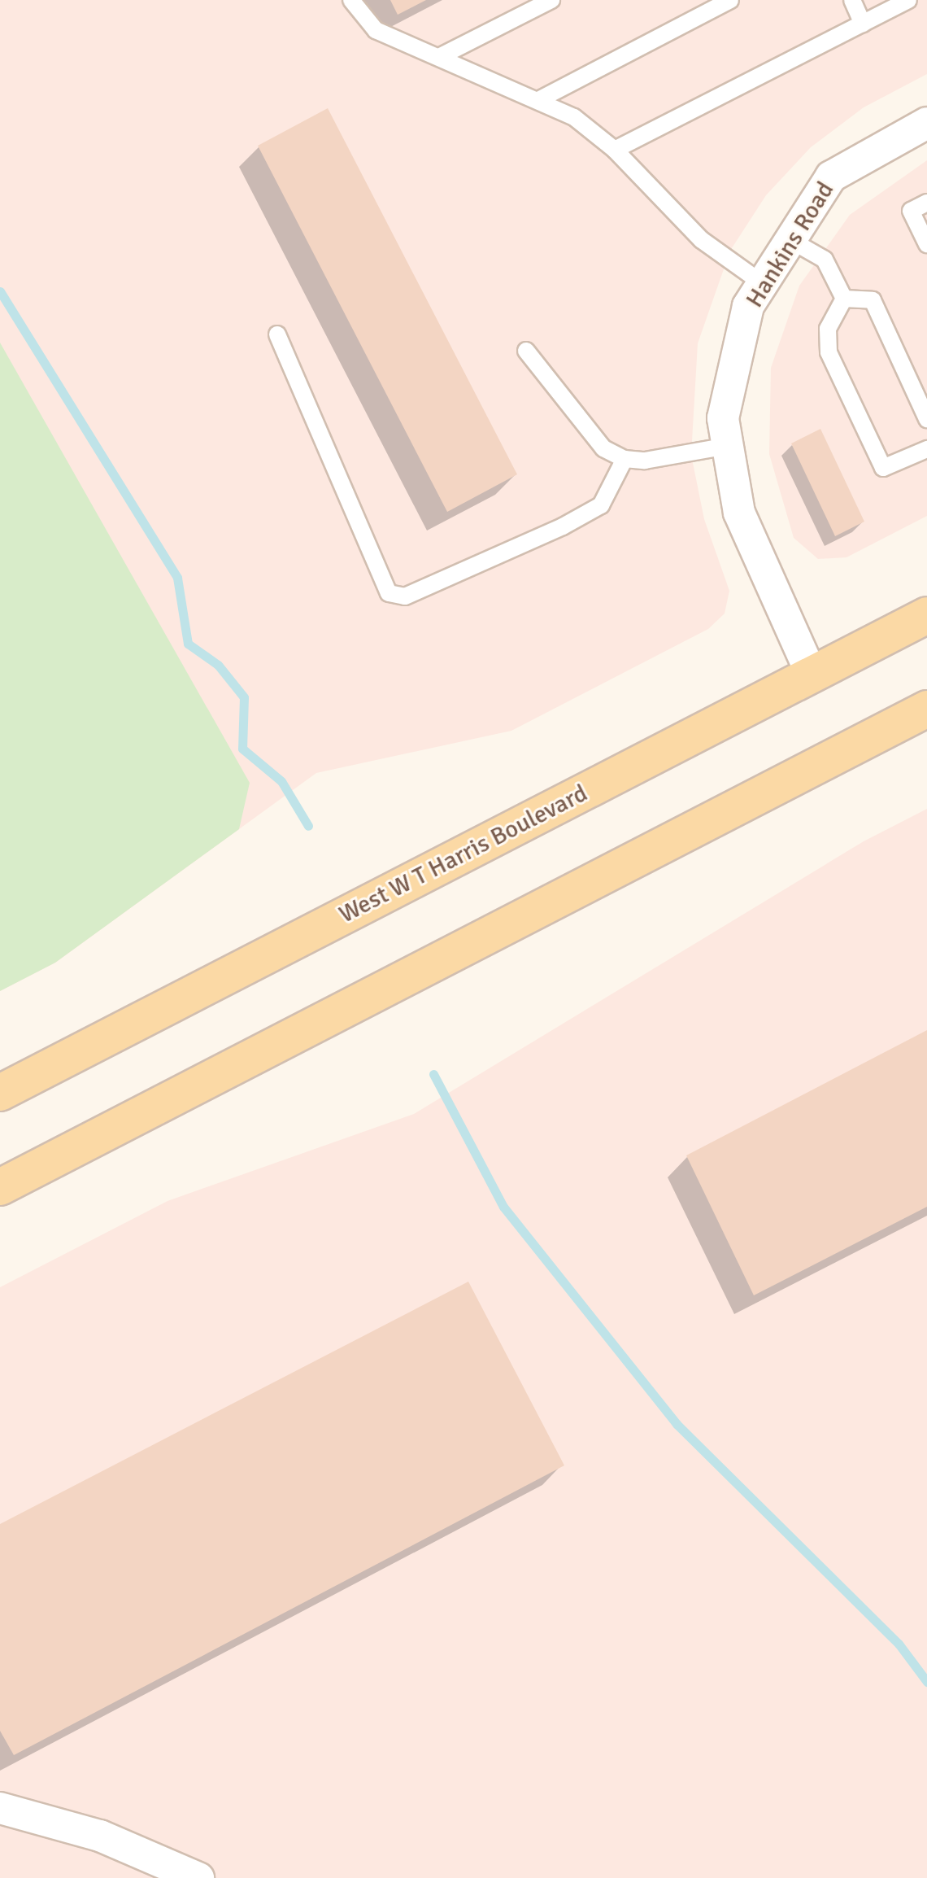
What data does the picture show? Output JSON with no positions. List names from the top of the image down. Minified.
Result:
{"streets":{"main road":["West W T Harris Boulevard"],"street":["Hankins Road"]},"crossings":[["Hankins Road","West W T Harris Boulevard"]]}
